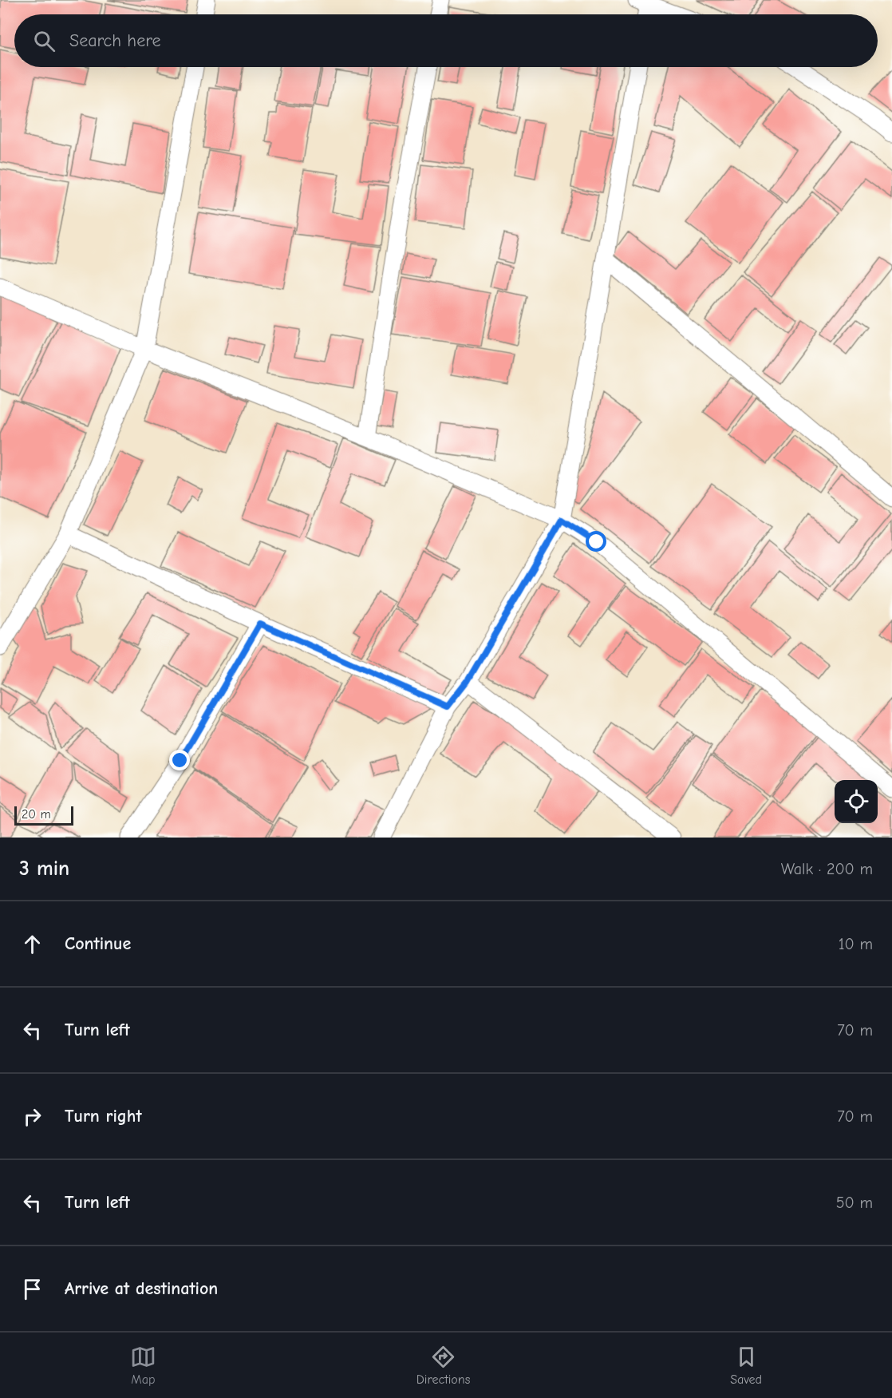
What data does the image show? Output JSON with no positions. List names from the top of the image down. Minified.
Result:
{"scale_bar":"20 m","page":{"search":"Search here","scale":"20 m","heading":["3 min","Walk · 200 m"],"list":[["Continue","10 m"],["Turn left","70 m"],["Turn right","70 m"],["Turn left","50 m"],"Arrive at destination"],"nav":["Map","Directions","Saved"]}}
